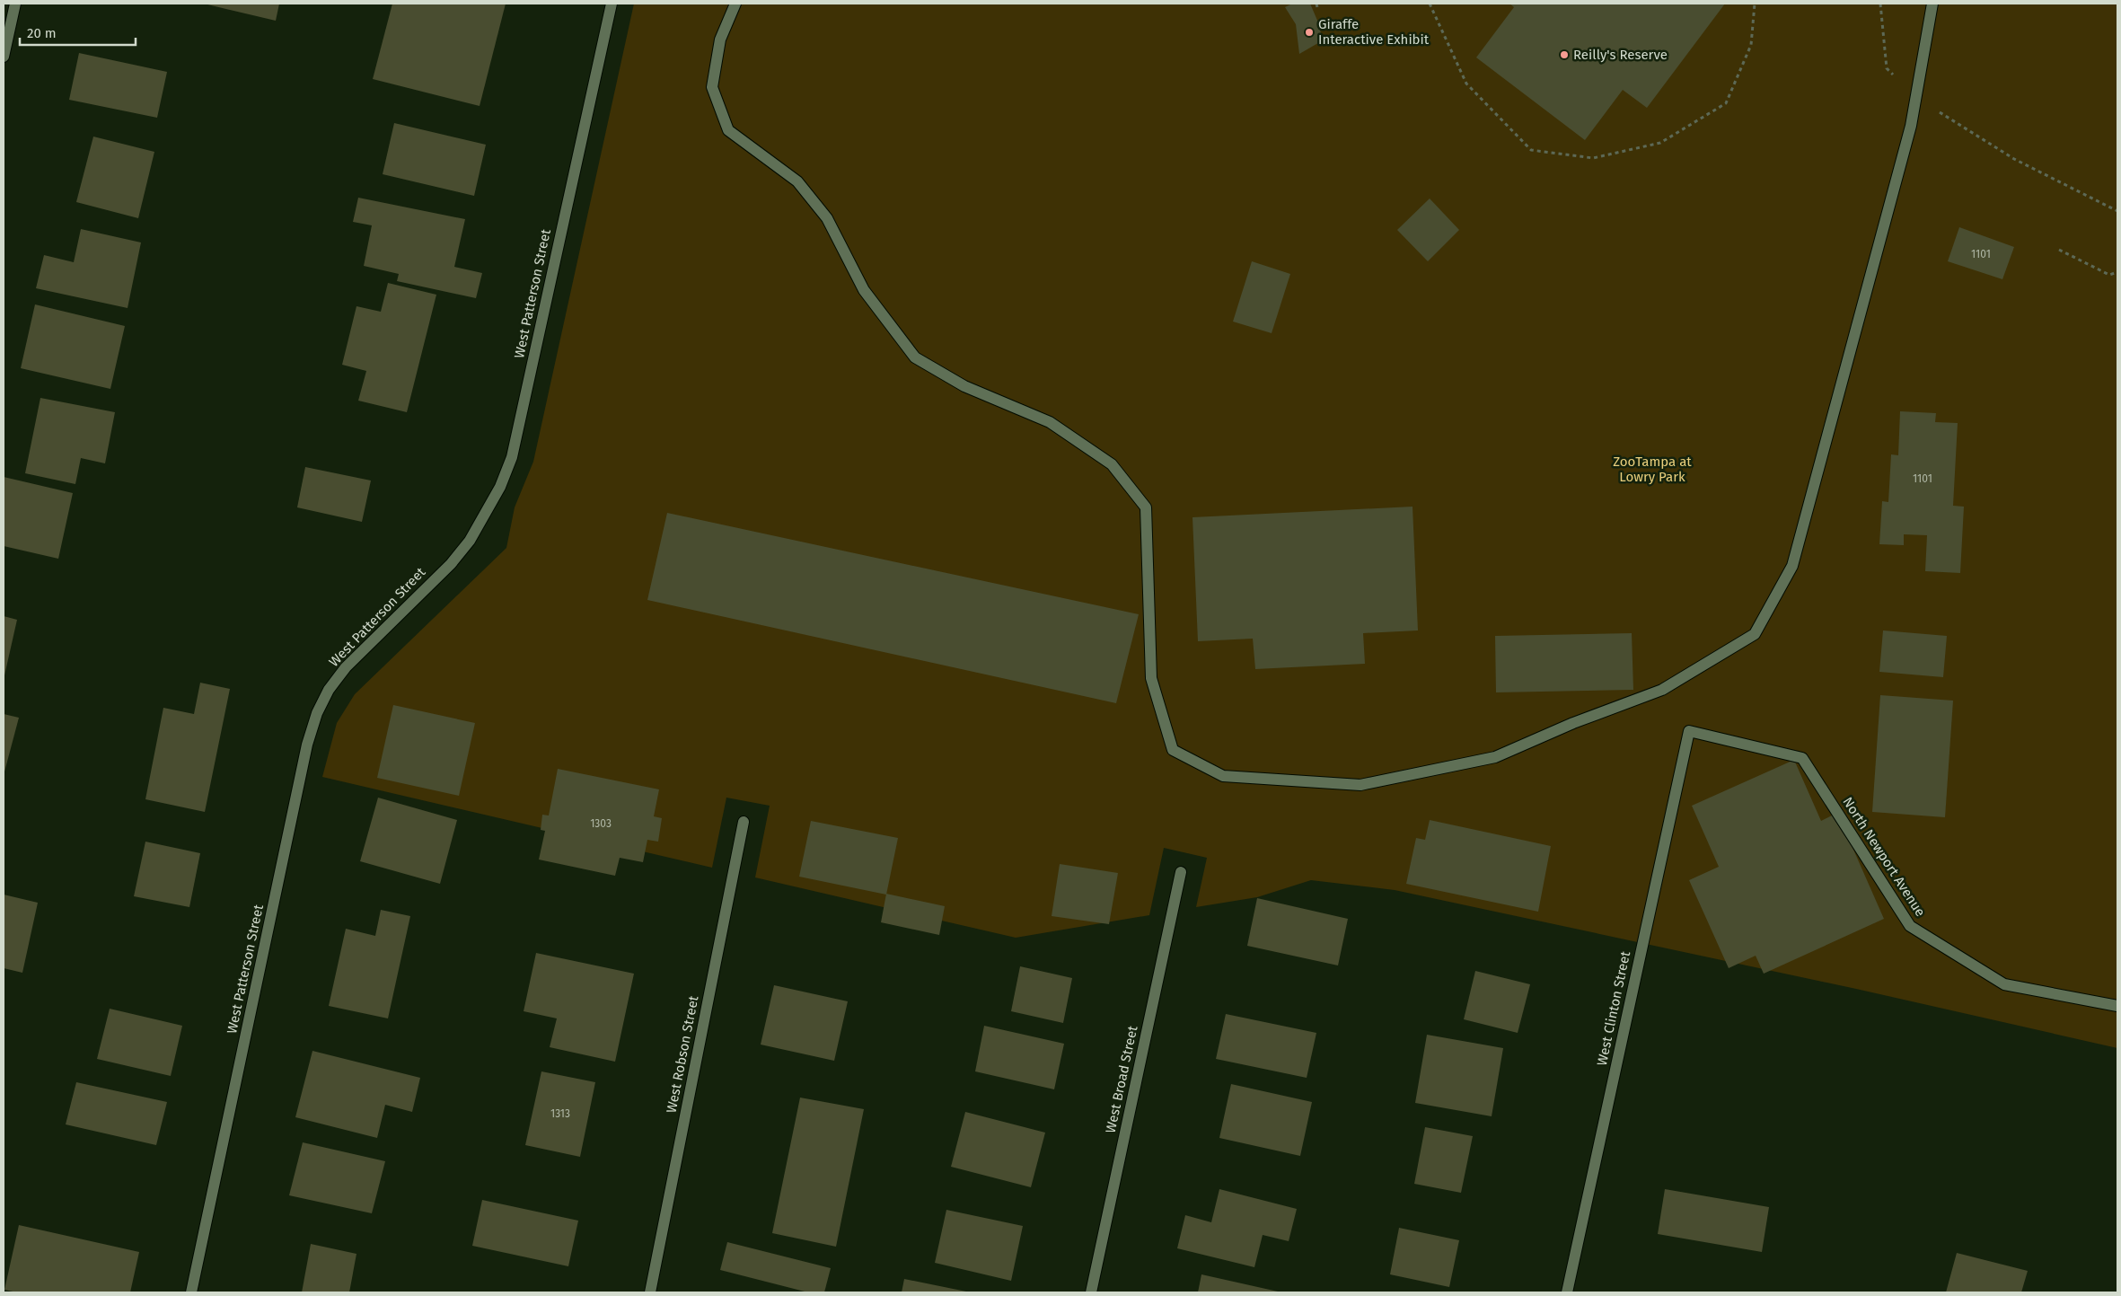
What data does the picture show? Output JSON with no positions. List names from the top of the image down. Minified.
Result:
{"streets":{"street":["West Patterson Street","North Newport Avenue","West Clinton Street","West Robson Street","West Broad Street"]},"crossings":[["North Newport Avenue","West Clinton Street"]],"parks":["ZooTampa at Lowry Park"],"places":["Giraffe Interactive Exhibit","Reilly's Reserve"],"house_numbers":["1101","1101","1303","1313"],"scale_bar":"20 m"}
